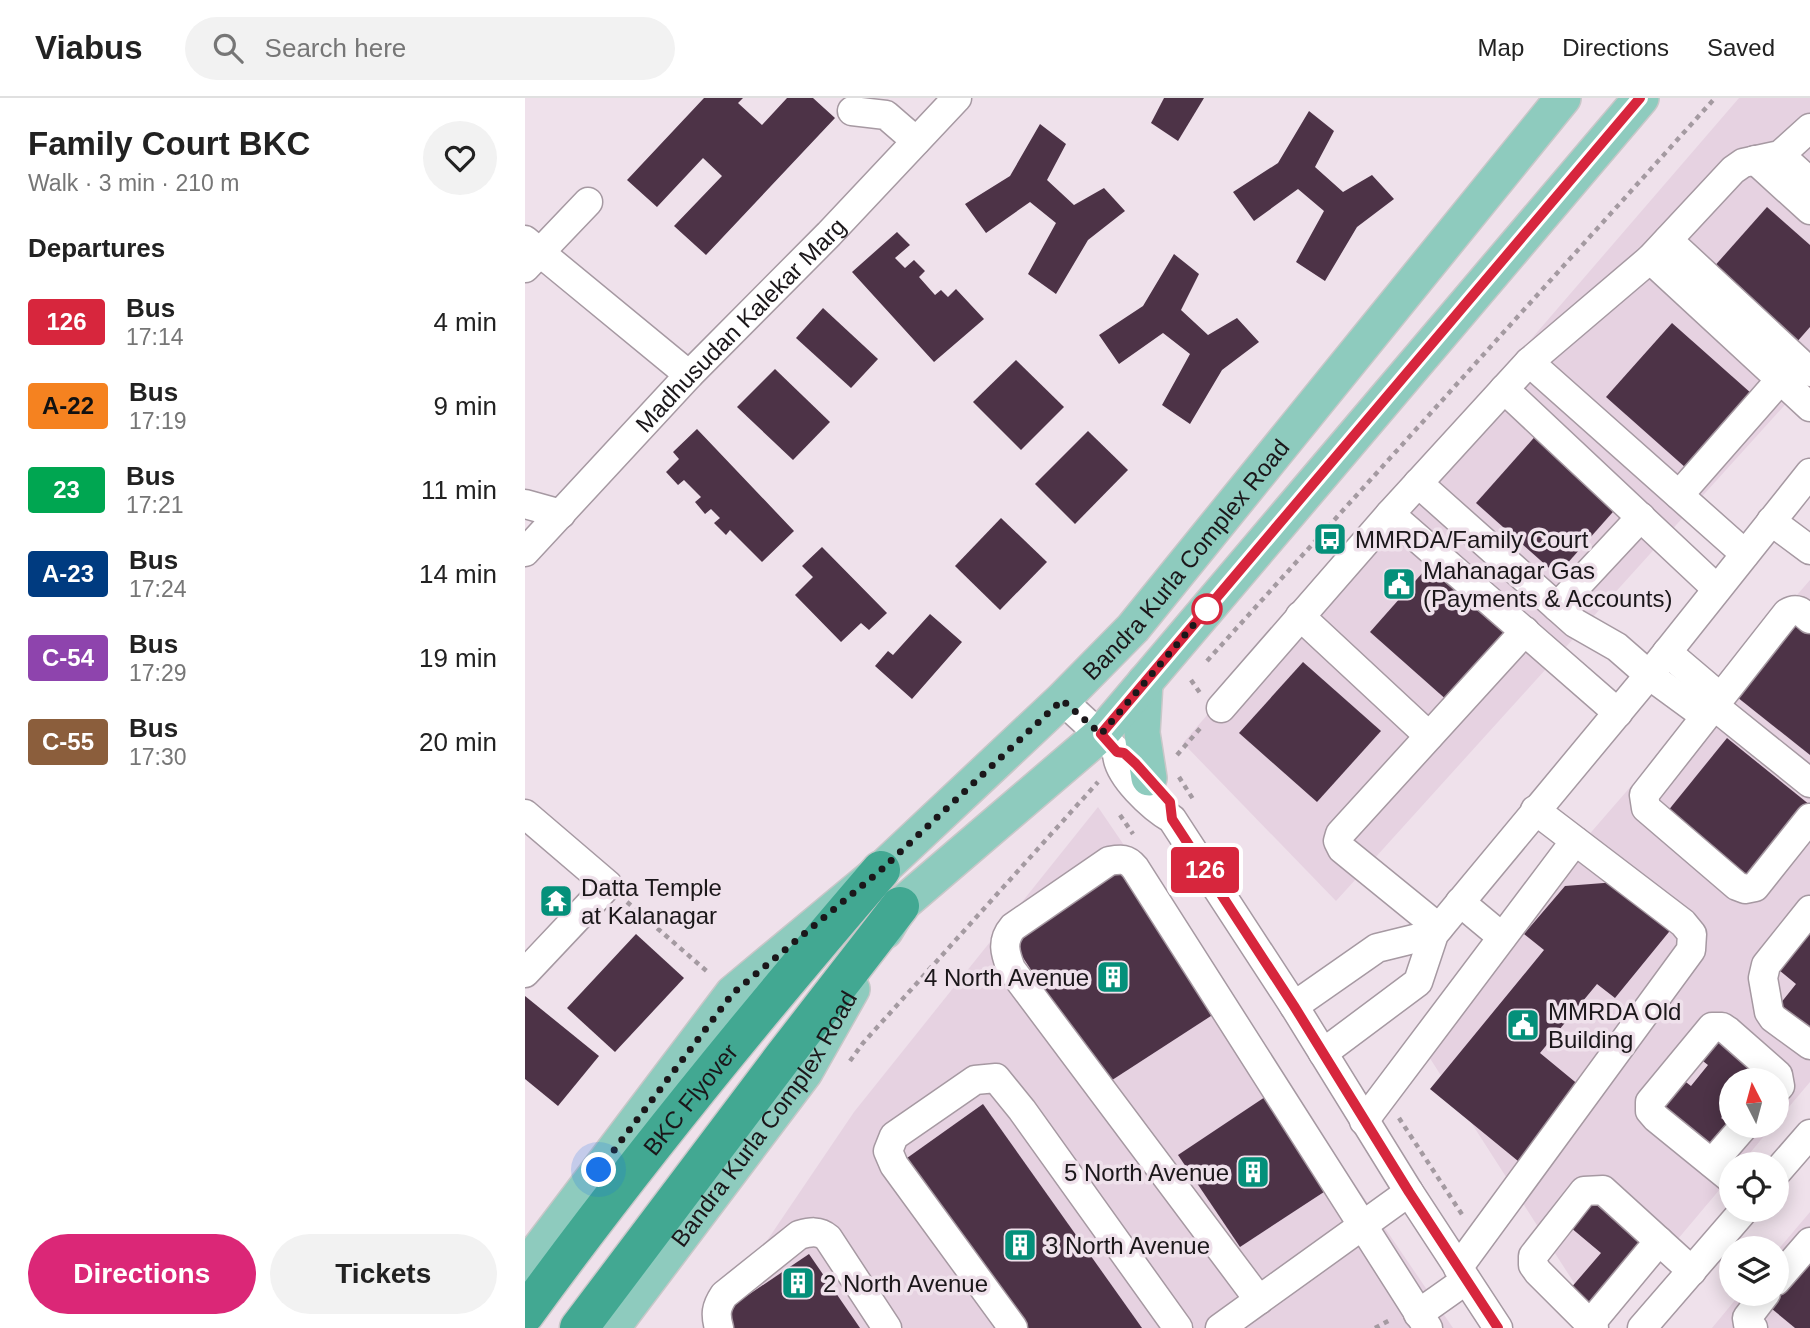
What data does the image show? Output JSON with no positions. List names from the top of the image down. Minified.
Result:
{"streets":{"highway":["BKC Flyover"],"main road":["Bandra Kurla Complex Road"],"street":["Madhusudan Kalekar Marg"]},"crossings":[["Bandra Kurla Complex Road","BKC Flyover"]],"places":{"bus stop":["MMRDA/Family Court"],"public building":["Mahanagar Gas (Payments & Accounts)","MMRDA Old Building"],"temple":["Datta Temple at Kalanagar"],"building":["4 North Avenue","5 North Avenue","3 North Avenue","2 North Avenue"]},"lines":["bus line 126"],"north":"top","page":{"header":"Viabus","search":"Search here","nav":["Map","Directions","Saved"],"heading":[["Family Court BKC","Walk · 3 min · 210 m"],"Departures"],"on_map":"126","list":[{"mark":"126","name":"Bus","note":"17:14","value":"4 min"},{"mark":"A-22","name":"Bus","note":"17:19","value":"9 min"},{"mark":"23","name":"Bus","note":"17:21","value":"11 min"},{"mark":"A-23","name":"Bus","note":"17:24","value":"14 min"},{"mark":"C-54","name":"Bus","note":"17:29","value":"19 min"},{"mark":"C-55","name":"Bus","note":"17:30","value":"20 min"}],"buttons":["Directions","Tickets"]}}
